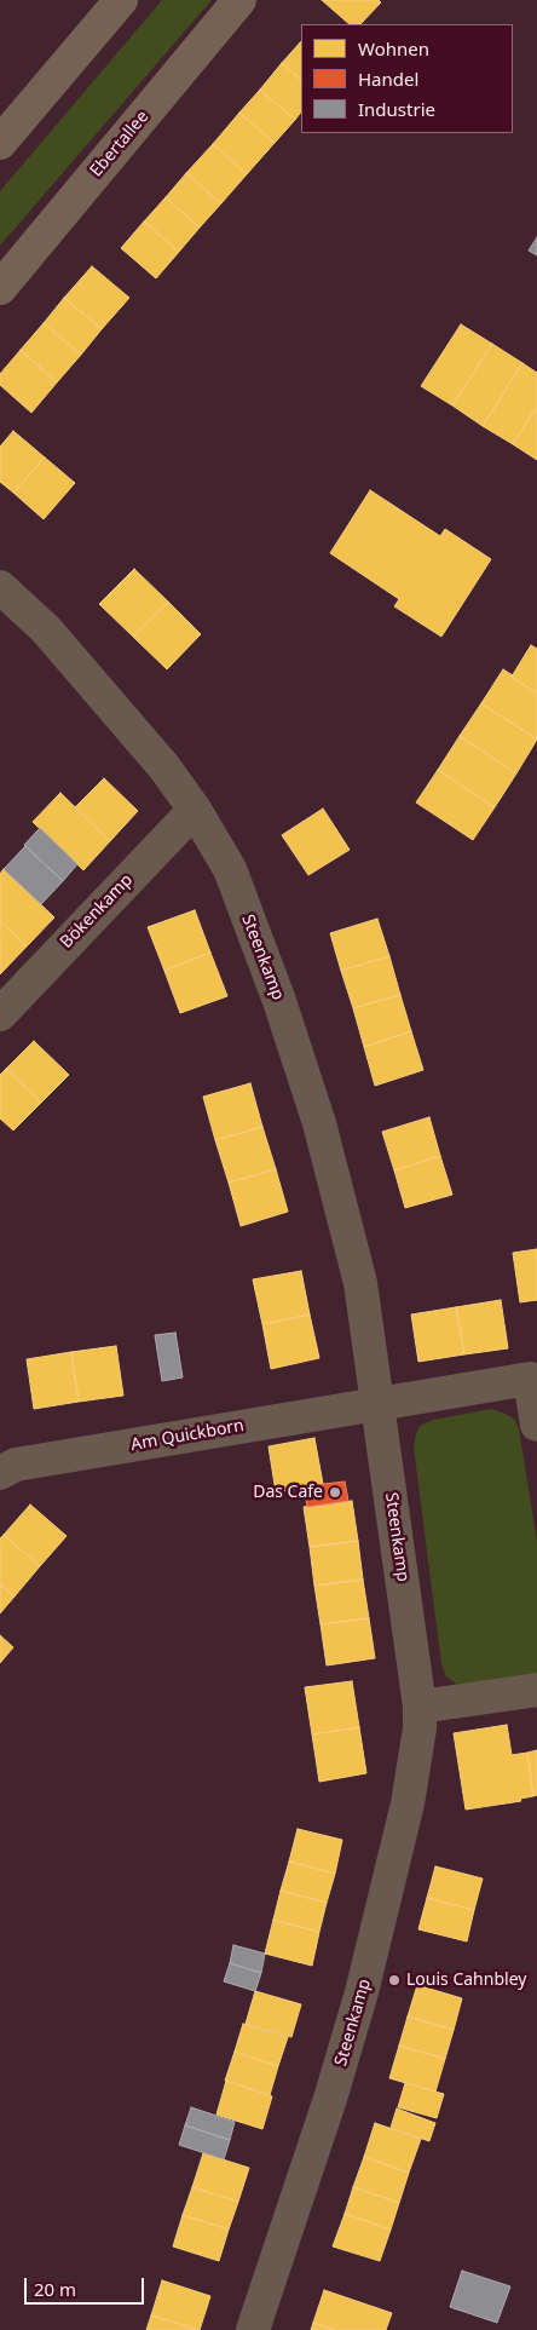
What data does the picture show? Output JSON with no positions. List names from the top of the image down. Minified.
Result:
{"streets":{"main road":["Ebertallee"],"street":["Bökenkamp","Steenkamp","Am Quickborn"]},"crossings":[["Bökenkamp","Steenkamp"],["Steenkamp","Am Quickborn"]],"places":["Das Cafe","Louis Cahnbley"],"legend":["Wohnen","Handel","Industrie"],"scale_bar":"20 m"}
